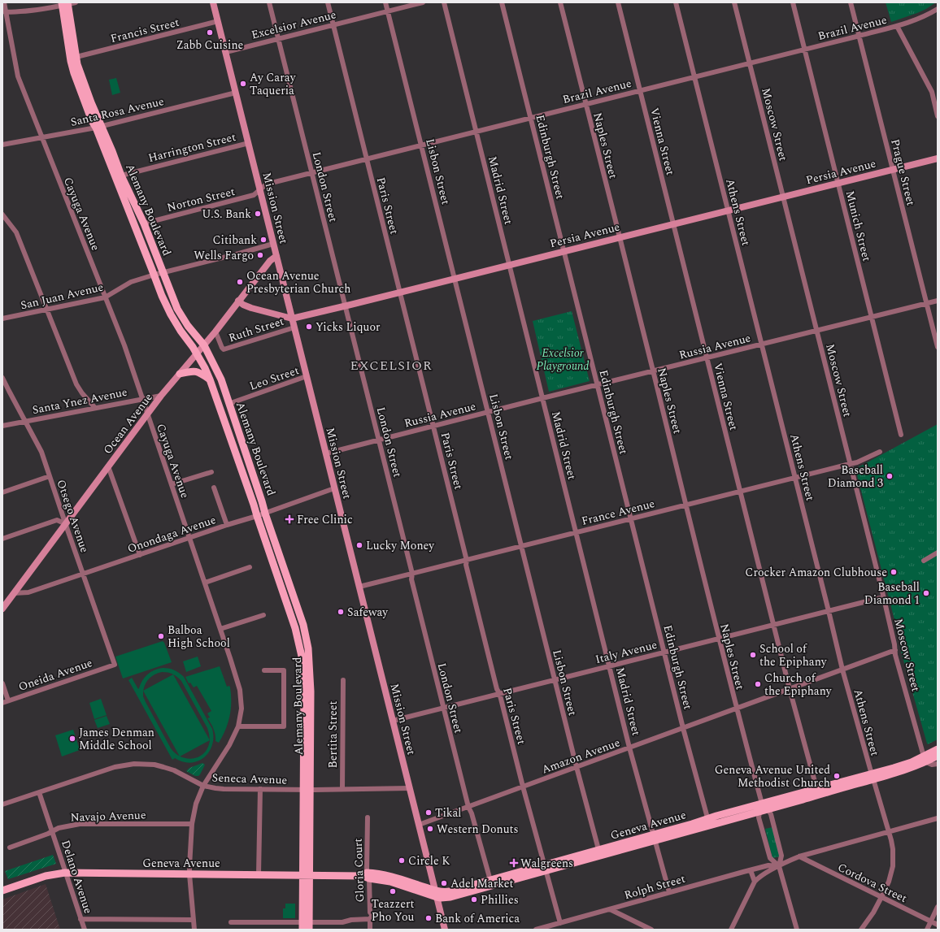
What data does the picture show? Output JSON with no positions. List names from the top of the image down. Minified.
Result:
{"streets":{"main road":["Persia Avenue","Mission Street","Alemany Boulevard","Ocean Avenue","Geneva Avenue"],"street":["Excelsior Avenue","Brazil Avenue","Francis Street","Santa Rosa Avenue","Moscow Street","Vienna Street","Naples Street","Harrington Street","Edinburgh Street","Lisbon Street","Prague Street","London Street","Madrid Street","Norton Street","Paris Street","Athens Street","Cayuga Avenue","Munich Street","San Juan Avenue","Ruth Street","Russia Avenue","Leo Street","Santa Ynez Avenue","France Avenue","Otsego Avenue","Onondaga Avenue","Italy Avenue","Oneida Avenue","Bertita Street","Amazon Avenue","Seneca Avenue","Navajo Avenue","Gloria Court","Delano Avenue","Cordova Street","Rolph Street"]},"crossings":[["Excelsior Avenue","Lisbon Street"],["Excelsior Avenue","London Street"],["Excelsior Avenue","Paris Street"],["Excelsior Avenue","Mission Street"],["Brazil Avenue","Moscow Street"],["Brazil Avenue","Vienna Street"],["Brazil Avenue","Naples Street"],["Brazil Avenue","Edinburgh Street"],["Brazil Avenue","Lisbon Street"],["Brazil Avenue","Prague Street"],["Brazil Avenue","London Street"],["Brazil Avenue","Madrid Street"],["Brazil Avenue","Norton Street"],["Brazil Avenue","Paris Street"],["Brazil Avenue","Mission Street"],["Brazil Avenue","Athens Street"],["Brazil Avenue","Munich Street"],["Francis Street","Mission Street"],["Francis Street","Alemany Boulevard"],["Santa Rosa Avenue","Mission Street"],["Santa Rosa Avenue","Alemany Boulevard"],["Santa Rosa Avenue","Cayuga Avenue"],["Moscow Street","Persia Avenue"],["Moscow Street","Russia Avenue"],["Moscow Street","France Avenue"],["Moscow Street","Italy Avenue"],["Moscow Street","Amazon Avenue"],["Moscow Street","Geneva Avenue"],["Vienna Street","Persia Avenue"],["Vienna Street","Russia Avenue"],["Vienna Street","France Avenue"],["Vienna Street","Italy Avenue"],["Vienna Street","Amazon Avenue"],["Vienna Street","Geneva Avenue"],["Naples Street","Persia Avenue"],["Naples Street","Russia Avenue"],["Naples Street","France Avenue"],["Naples Street","Italy Avenue"],["Naples Street","Amazon Avenue"],["Naples Street","Geneva Avenue"],["Harrington Street","Mission Street"],["Harrington Street","Alemany Boulevard"],["Edinburgh Street","Persia Avenue"],["Edinburgh Street","Russia Avenue"],["Edinburgh Street","France Avenue"],["Edinburgh Street","Italy Avenue"],["Edinburgh Street","Amazon Avenue"],["Edinburgh Street","Geneva Avenue"],["Lisbon Street","Persia Avenue"],["Lisbon Street","Russia Avenue"],["Lisbon Street","France Avenue"],["Lisbon Street","Italy Avenue"],["Lisbon Street","Amazon Avenue"],["Lisbon Street","Geneva Avenue"],["Persia Avenue","Prague Street"],["Persia Avenue","London Street"],["Persia Avenue","Madrid Street"],["Persia Avenue","Paris Street"],["Persia Avenue","Mission Street"],["Persia Avenue","Athens Street"],["Persia Avenue","Munich Street"],["Persia Avenue","Ocean Avenue"],["Prague Street","Russia Avenue"],["London Street","Russia Avenue"],["London Street","France Avenue"],["London Street","Italy Avenue"],["London Street","Amazon Avenue"],["London Street","Geneva Avenue"],["Madrid Street","Russia Avenue"],["Madrid Street","France Avenue"],["Madrid Street","Italy Avenue"],["Madrid Street","Amazon Avenue"],["Madrid Street","Geneva Avenue"],["Madrid Street","Rolph Street"],["Norton Street","Mission Street"],["Norton Street","Alemany Boulevard"],["Paris Street","Russia Avenue"],["Paris Street","France Avenue"],["Paris Street","Italy Avenue"],["Paris Street","Amazon Avenue"],["Paris Street","Geneva Avenue"],["Paris Street","Rolph Street"],["Mission Street","San Juan Avenue"],["Mission Street","Ruth Street"],["Mission Street","Russia Avenue"],["Mission Street","Leo Street"],["Mission Street","Ocean Avenue"],["Mission Street","France Avenue"],["Mission Street","Onondaga Avenue"],["Mission Street","Italy Avenue"],["Mission Street","Amazon Avenue"],["Mission Street","Seneca Avenue"],["Mission Street","Geneva Avenue"],["Alemany Boulevard","San Juan Avenue"],["Alemany Boulevard","Leo Street"],["Alemany Boulevard","Ocean Avenue"],["Alemany Boulevard","Onondaga Avenue"],["Alemany Boulevard","Seneca Avenue"],["Alemany Boulevard","Geneva Avenue"],["Athens Street","Russia Avenue"],["Athens Street","France Avenue"],["Athens Street","Italy Avenue"],["Athens Street","Amazon Avenue"],["Athens Street","Geneva Avenue"],["Athens Street","Cordova Street"],["Athens Street","Rolph Street"],["Cayuga Avenue","San Juan Avenue"],["Cayuga Avenue","Santa Ynez Avenue"],["Cayuga Avenue","Ocean Avenue"],["Cayuga Avenue","Onondaga Avenue"],["Cayuga Avenue","Seneca Avenue"],["Cayuga Avenue","Navajo Avenue"],["Cayuga Avenue","Geneva Avenue"],["Munich Street","Russia Avenue"],["Ruth Street","Ocean Avenue"],["Santa Ynez Avenue","Ocean Avenue"],["Santa Ynez Avenue","Otsego Avenue"],["Ocean Avenue","Otsego Avenue"],["Ocean Avenue","Onondaga Avenue"],["Otsego Avenue","Onondaga Avenue"],["Otsego Avenue","Oneida Avenue"],["Bertita Street","Seneca Avenue"],["Seneca Avenue","Delano Avenue"],["Navajo Avenue","Delano Avenue"],["Geneva Avenue","Gloria Court"],["Geneva Avenue","Delano Avenue"],["Cordova Street","Rolph Street"]],"districts":["EXCELSIOR"],"parks":["Excelsior Playground"],"places":{"other":["Zabb Cuisine","Ay Caray Taqueria","U.S. Bank","Citibank","Wells Fargo","Ocean Avenue Presbyterian Church","Yicks Liquor","Baseball Diamond 3","Lucky Money","Crocker Amazon Clubhouse","Baseball Diamond 1","Safeway","Balboa High School","School of the Epiphany","Church of the Epiphany","James Denman Middle School","Geneva Avenue United Methodist Church","Tikal","Western Donuts","Circle K","Adel Market","Teazzert Pho You","Phillies","Bank of America"],"health":["Free Clinic","Walgreens"]}}
